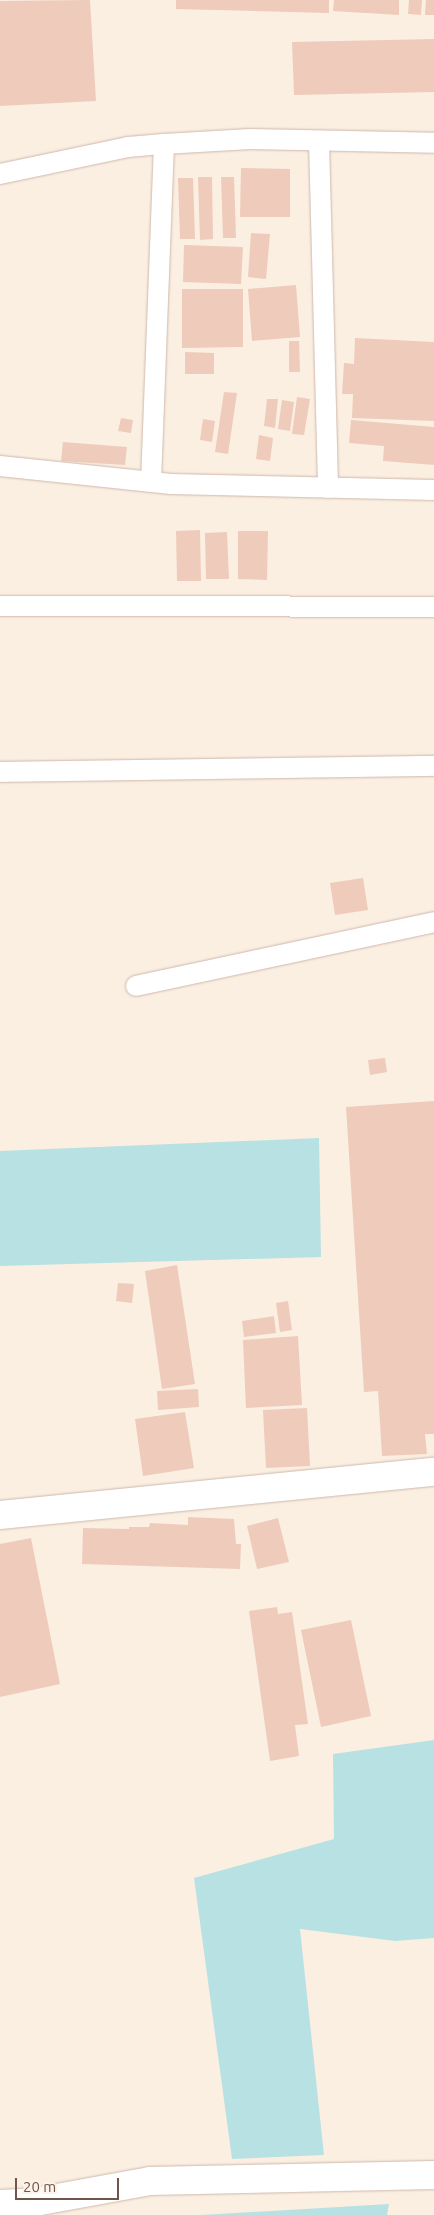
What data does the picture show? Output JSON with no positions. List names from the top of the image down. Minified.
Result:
{"scale_bar":"20 m"}
